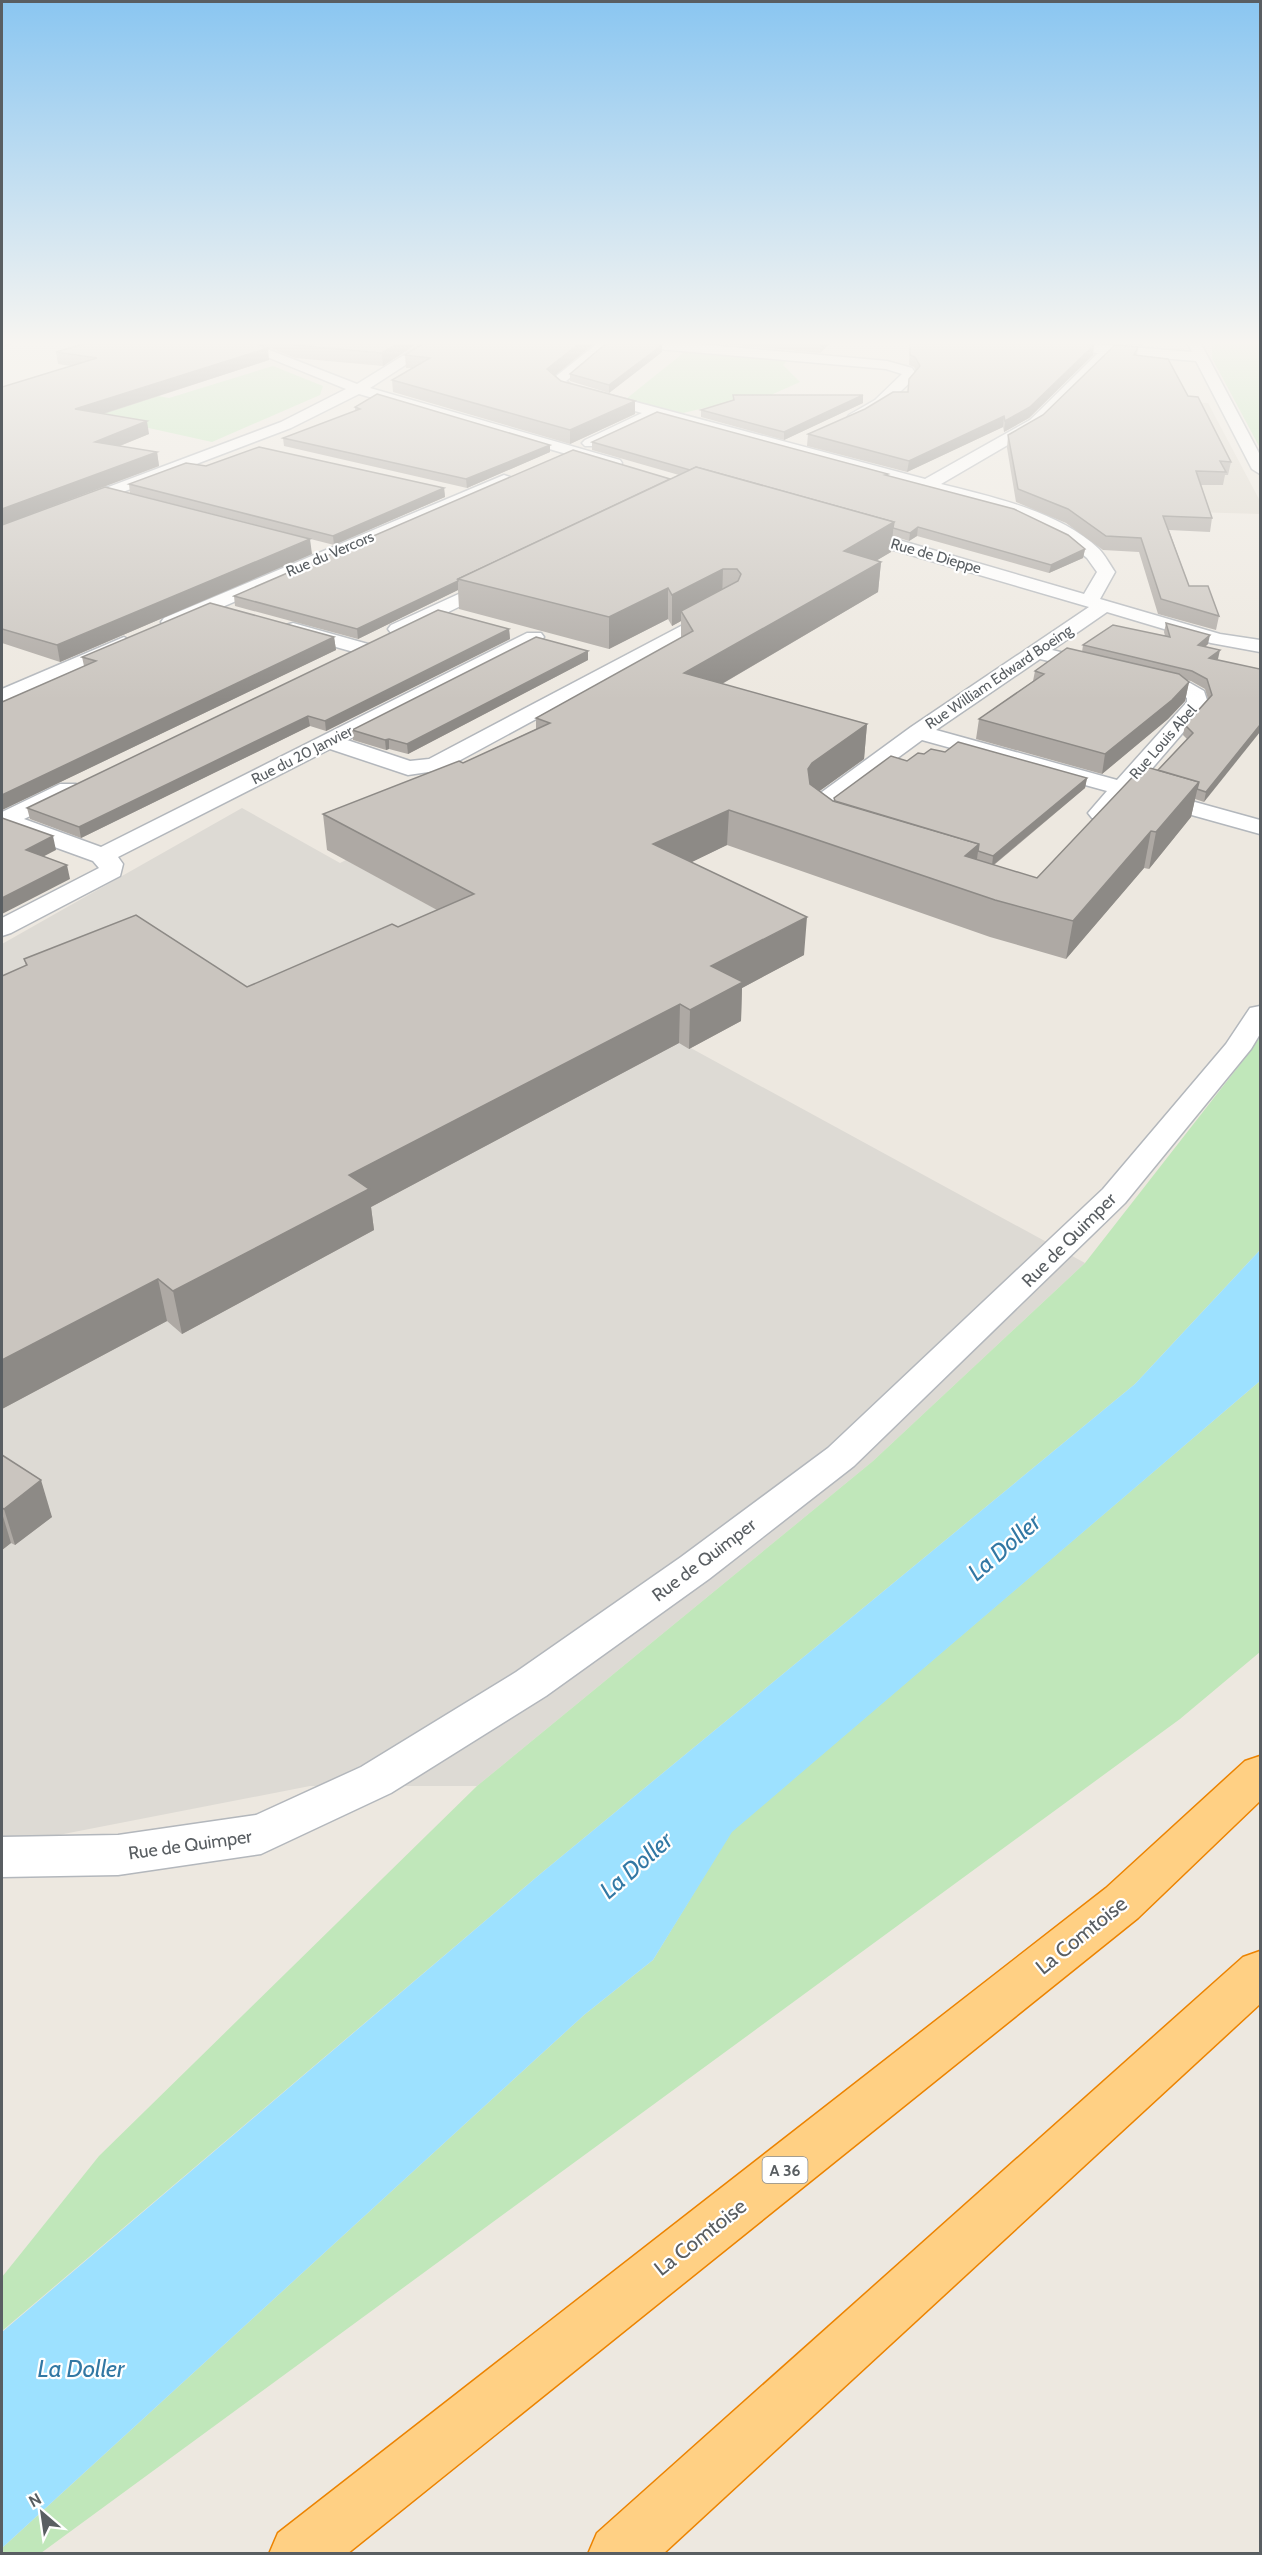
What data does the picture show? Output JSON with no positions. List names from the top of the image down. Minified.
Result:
{"streets":{"highway":["La Comtoise","A 36"],"street":["Rue du Vercors","Rue de Dieppe","Rue William Edward Boeing","Rue Louis Abel","Rue du 20 Janvier","Rue de Quimper"]},"crossings":[["Rue de Dieppe","Rue William Edward Boeing"],["Rue William Edward Boeing","Rue Louis Abel"]],"water":["La Doller"],"north":"top left"}
